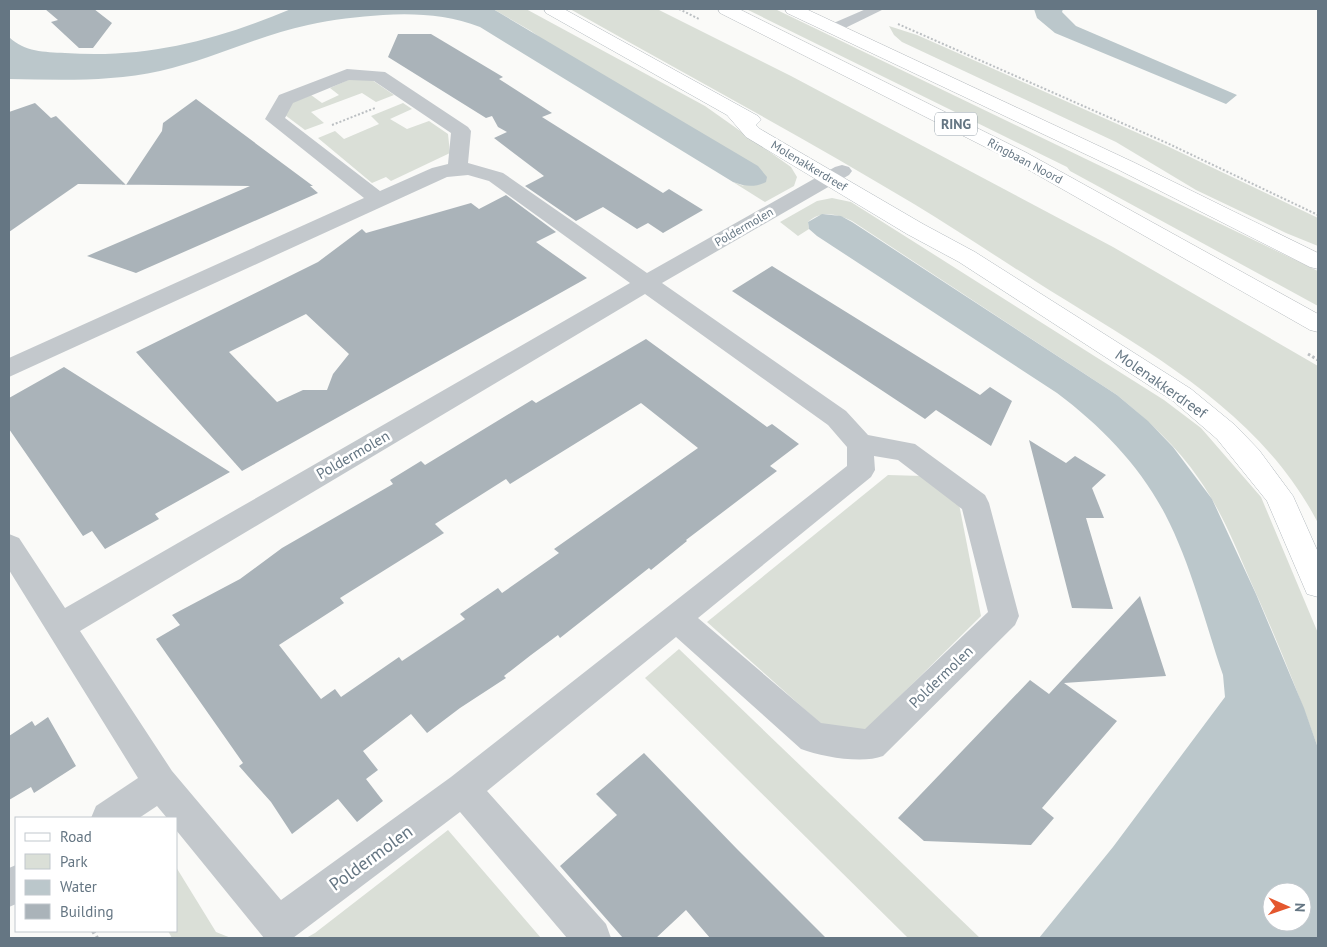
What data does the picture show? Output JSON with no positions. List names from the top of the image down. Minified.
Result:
{"streets":{"main road":["RING","Ringbaan Noord","Molenakkerdreef"],"street":["Poldermolen"]},"crossings":[["Molenakkerdreef","Poldermolen"]],"legend":["Road","Park","Water","Building"],"north":"right"}
